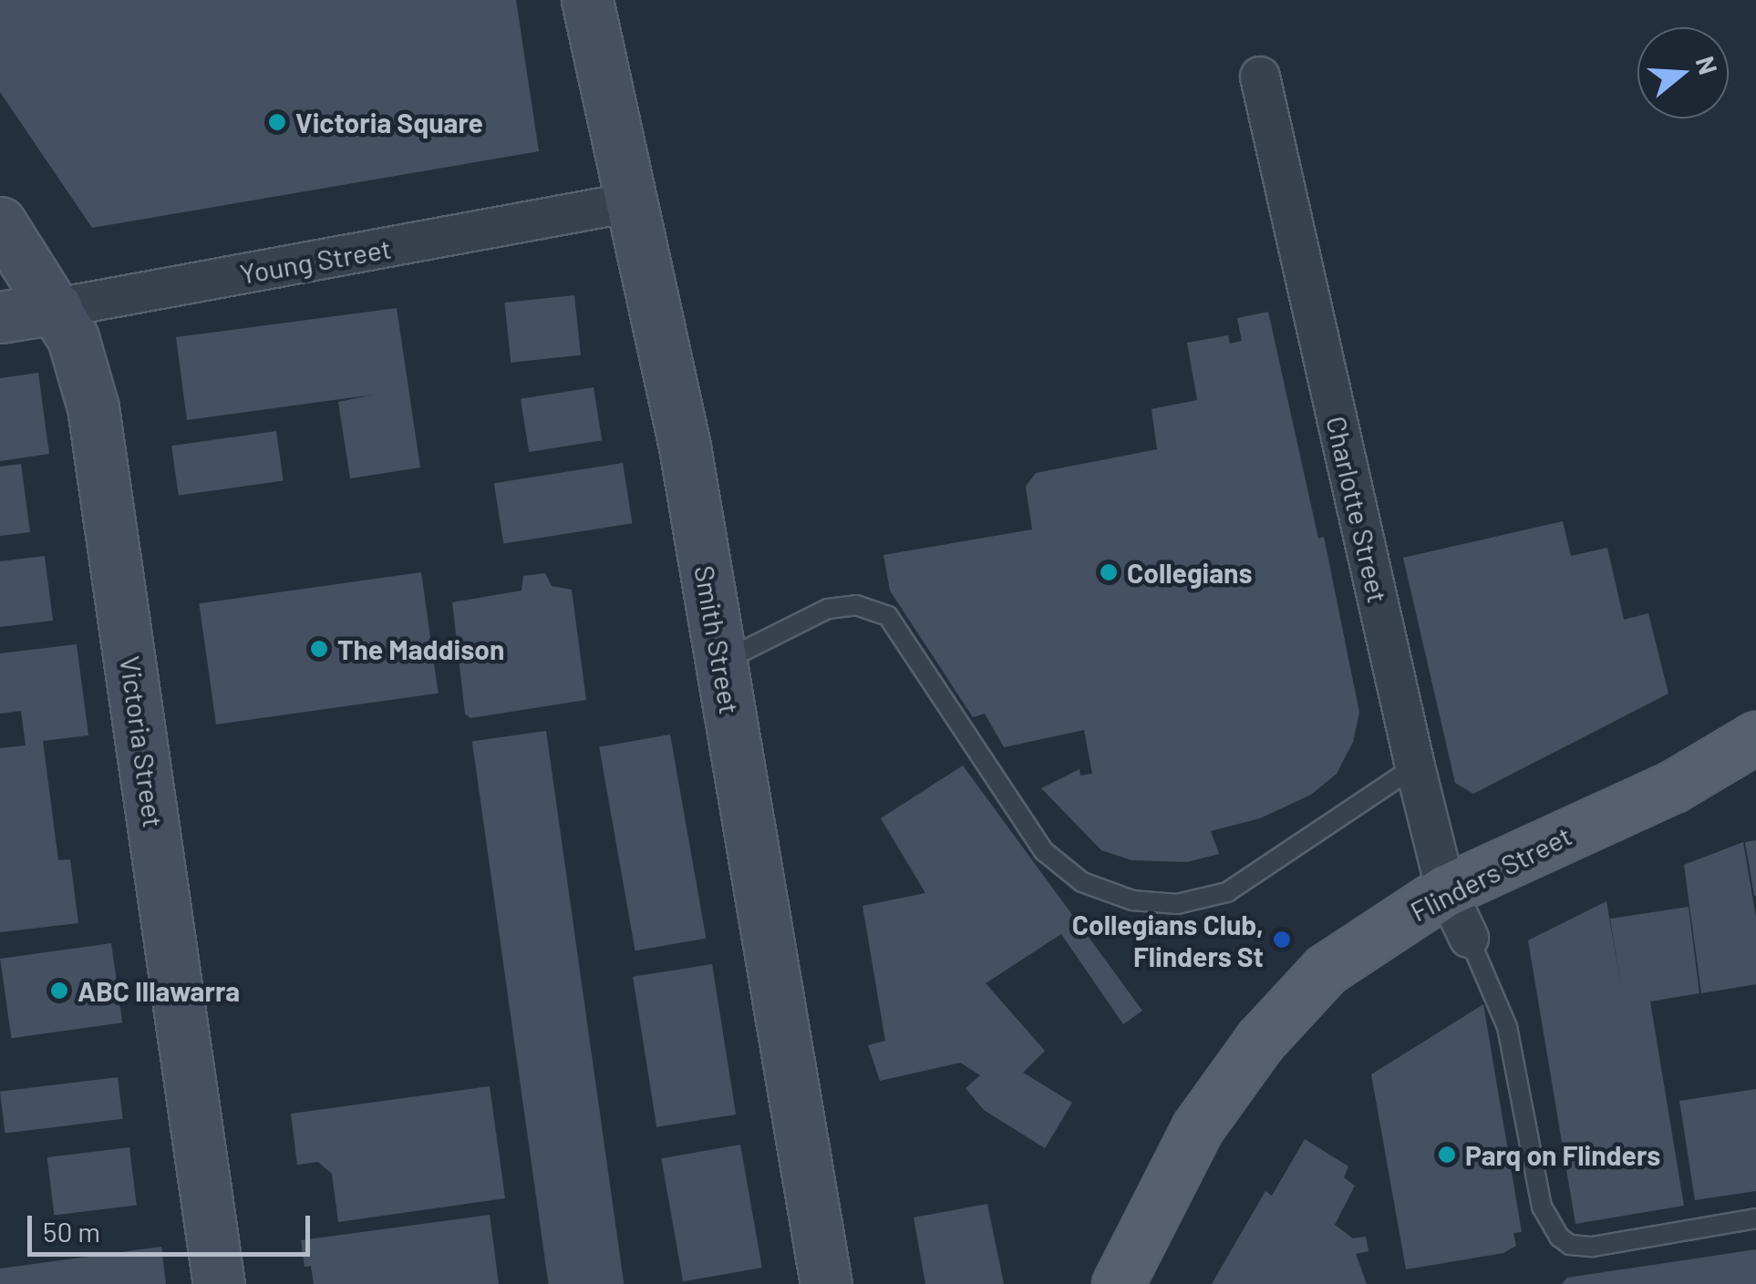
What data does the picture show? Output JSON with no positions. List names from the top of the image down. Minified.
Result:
{"streets":{"main road":["Flinders Street"],"street":["Young Street","Charlotte Street","Smith Street","Victoria Street"]},"crossings":[["Young Street","Smith Street"],["Young Street","Victoria Street"],["Charlotte Street","Flinders Street"]],"places":["Victoria Square","Collegians","The Maddison","Collegians Club, Flinders St","ABC Illawarra","Parq on Flinders"],"scale_bar":"50 m","north":"right"}
